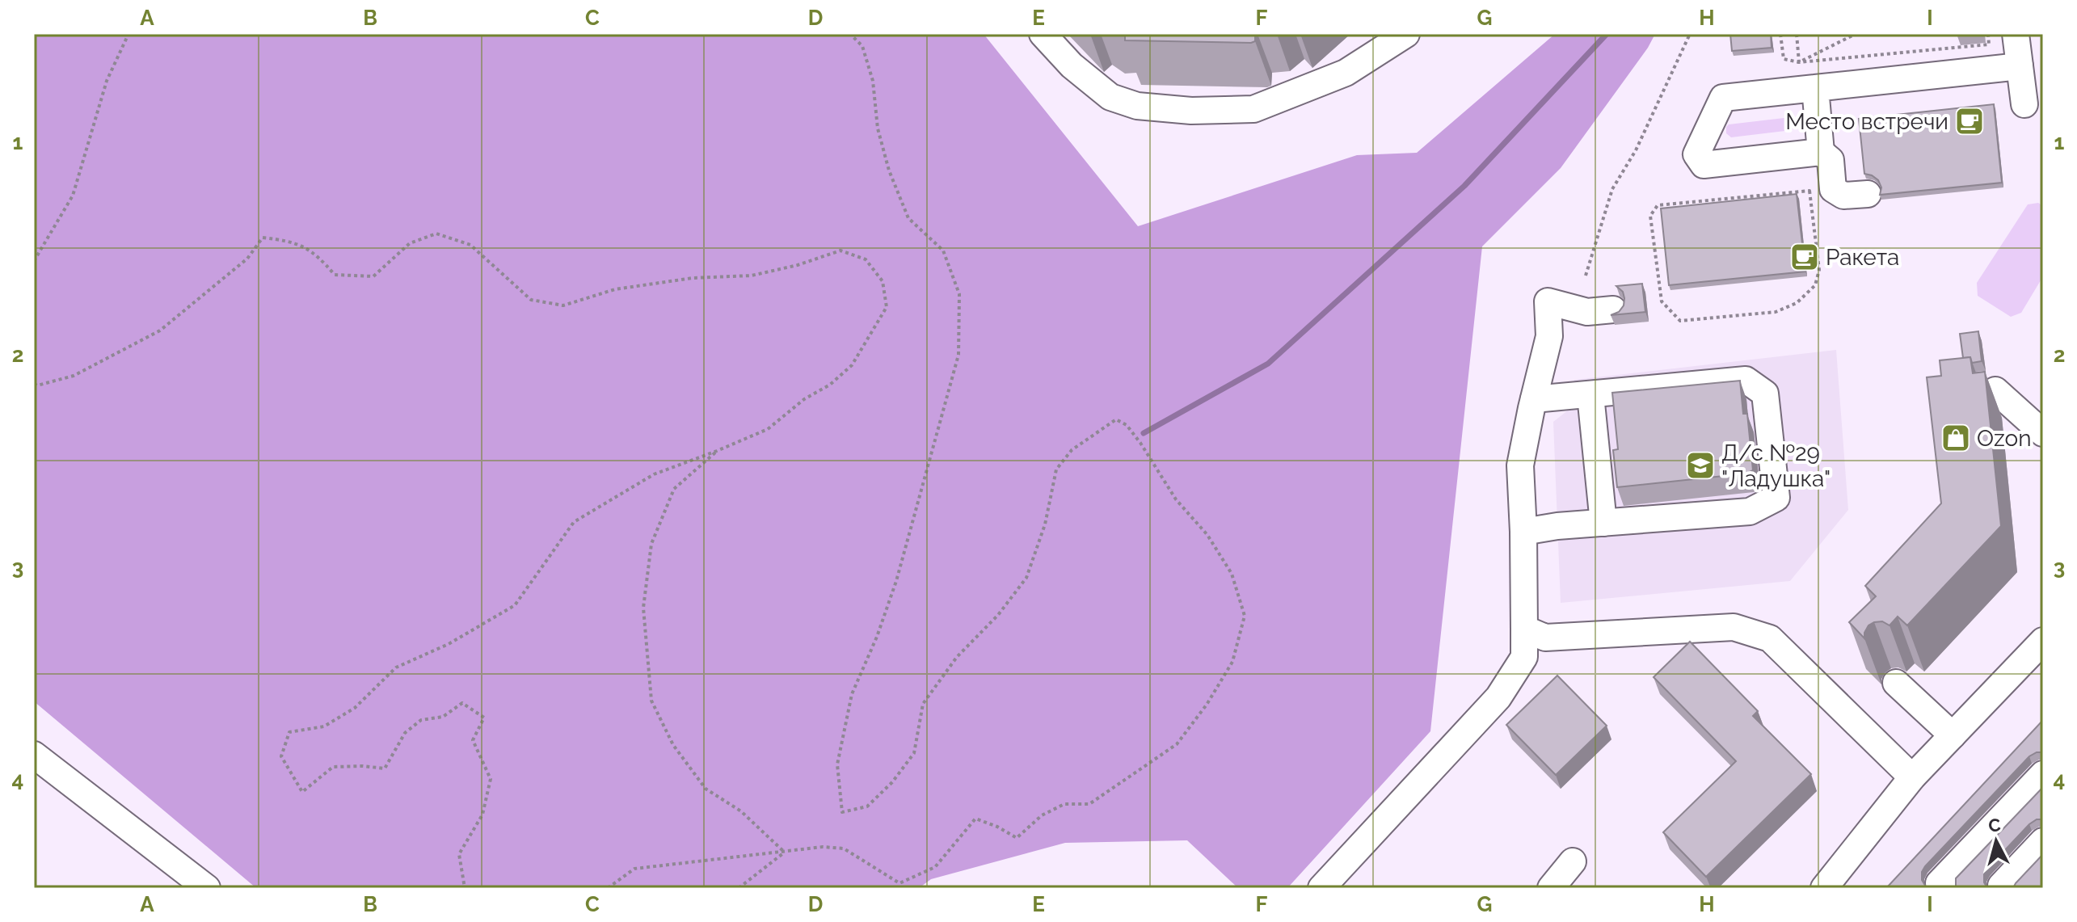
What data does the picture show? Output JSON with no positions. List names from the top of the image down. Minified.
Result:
{"places":{"cafe":["Место встречи","Ракета"],"shop":["Ozon"],"school or university":["Д/с №29 \"Ладушка\""]},"north":"top","grid":{"columns":["A","B","C","D","E","F","G","H","I"],"rows":["1","2","3","4"]}}
